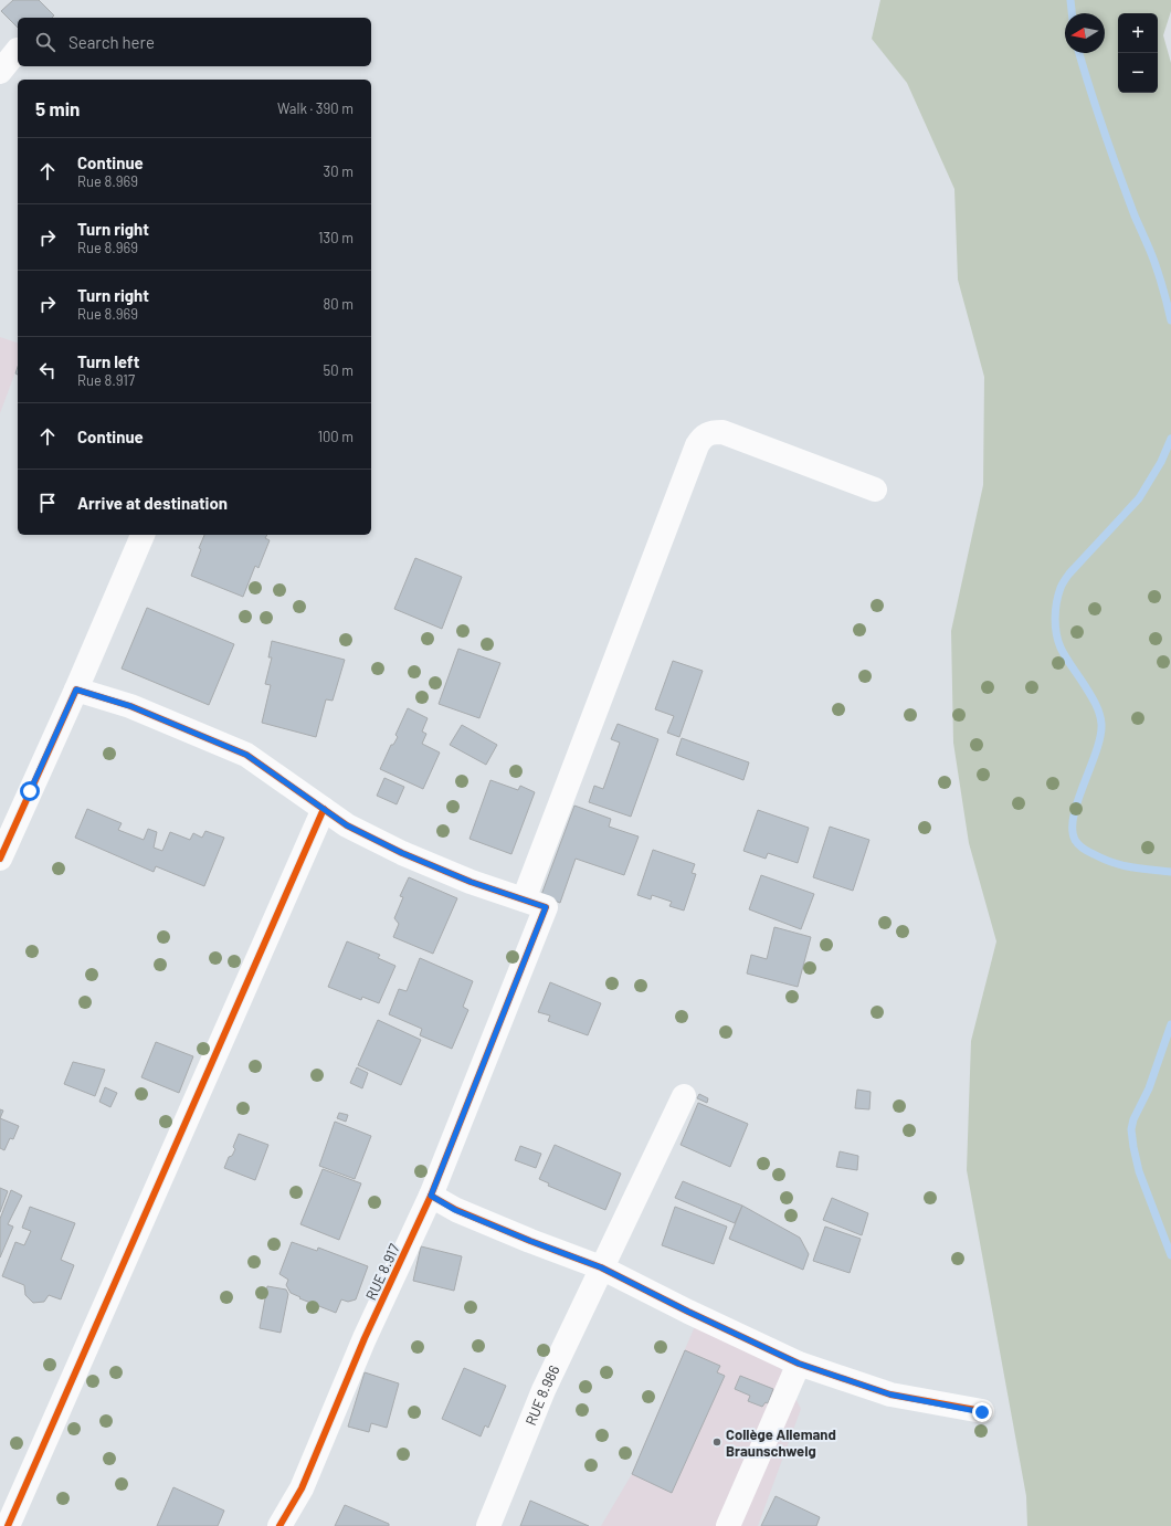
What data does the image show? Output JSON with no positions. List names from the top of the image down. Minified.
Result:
{"streets":{"street":["RUE 8.917","RUE 8.986"]},"places":["Collège Allemand Braunschweig"],"north":"left","page":{"map_buttons":["+","−"],"search":"Search here","heading":["5 min","Walk · 390 m"],"list":[["Continue","Rue 8.969","30 m"],["Turn right","Rue 8.969","130 m"],["Turn right","Rue 8.969","80 m"],["Turn left","Rue 8.917","50 m"],["Continue","100 m"],"Arrive at destination"]}}
